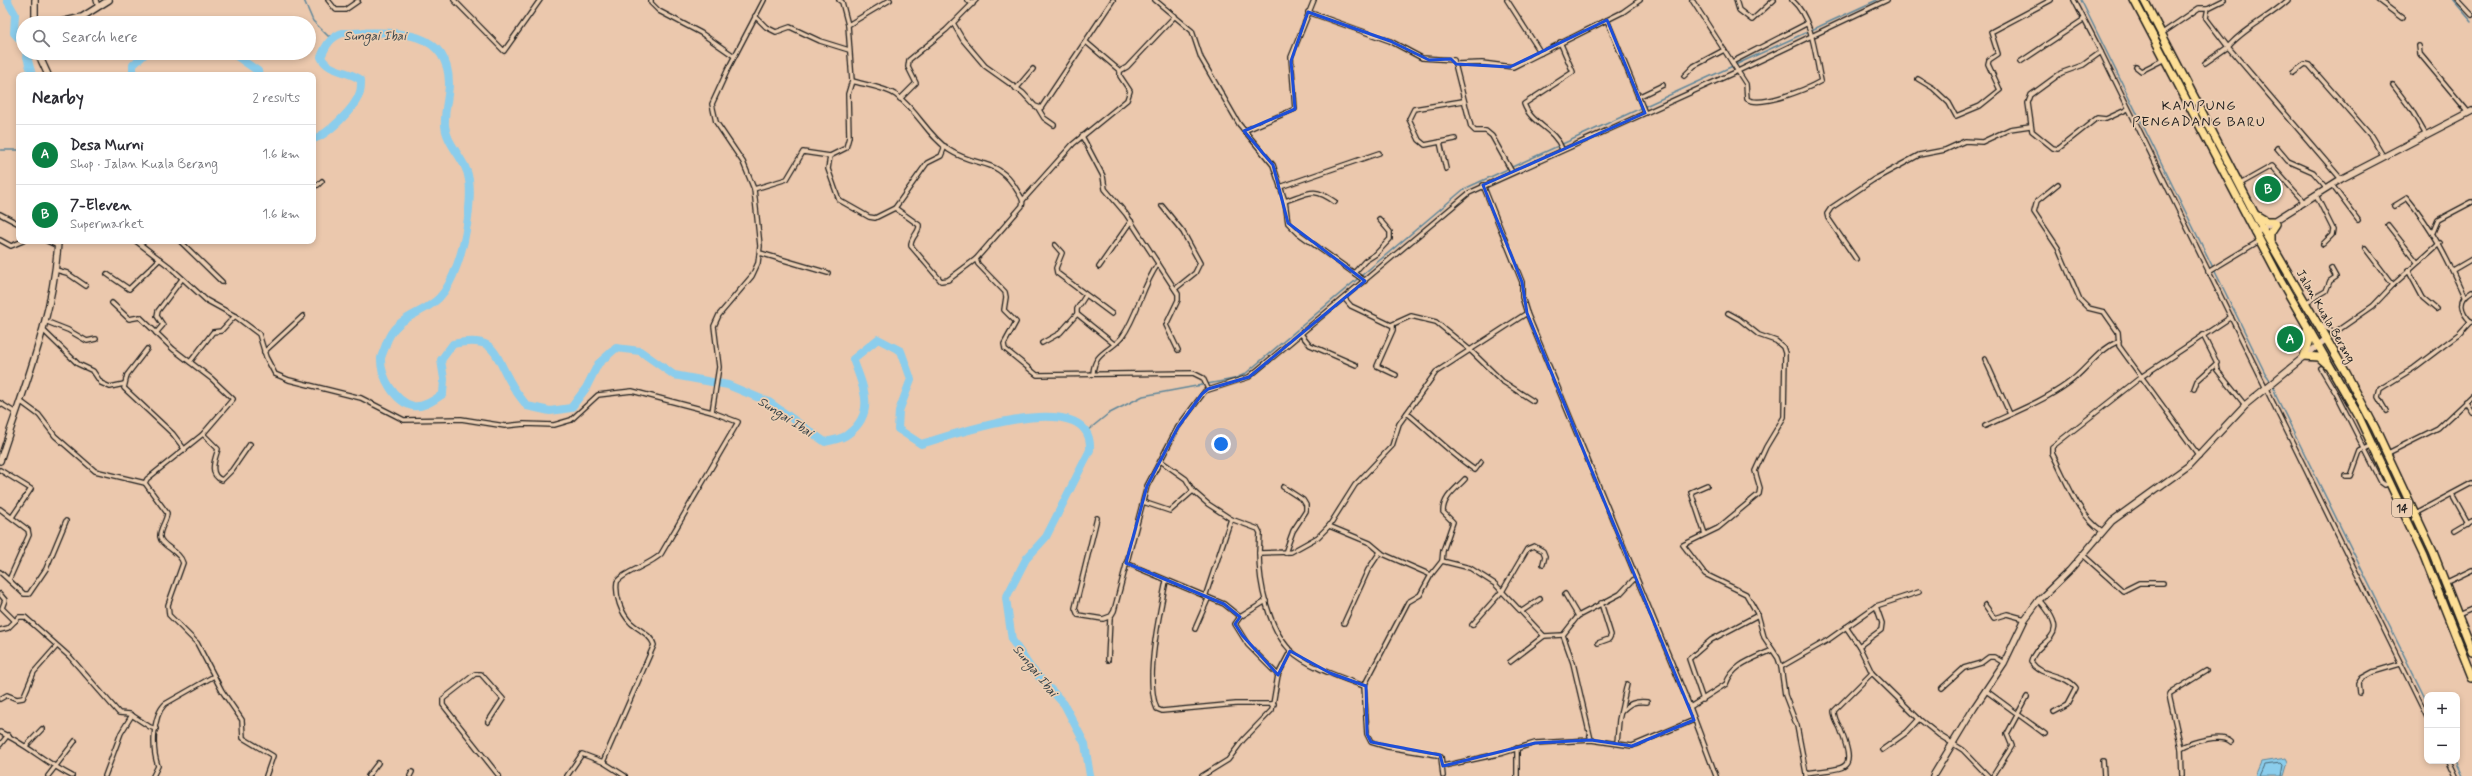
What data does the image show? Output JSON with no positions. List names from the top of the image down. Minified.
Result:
{"streets":{"highway":["Jalan Kuala Berang","14"]},"districts":["KAMPUNG PENGADANG BARU"],"water":["Sungai Ibai"],"page":{"search":"Search here","heading":["Nearby","2 results"],"list":[{"mark":"A","name":"Desa Murni","note":"Shop · Jalan Kuala Berang","value":"1.6 km"},{"mark":"B","name":"7-Eleven","note":"Supermarket","value":"1.6 km"}],"pins":["B","A"],"map_buttons":["+","−"]}}
